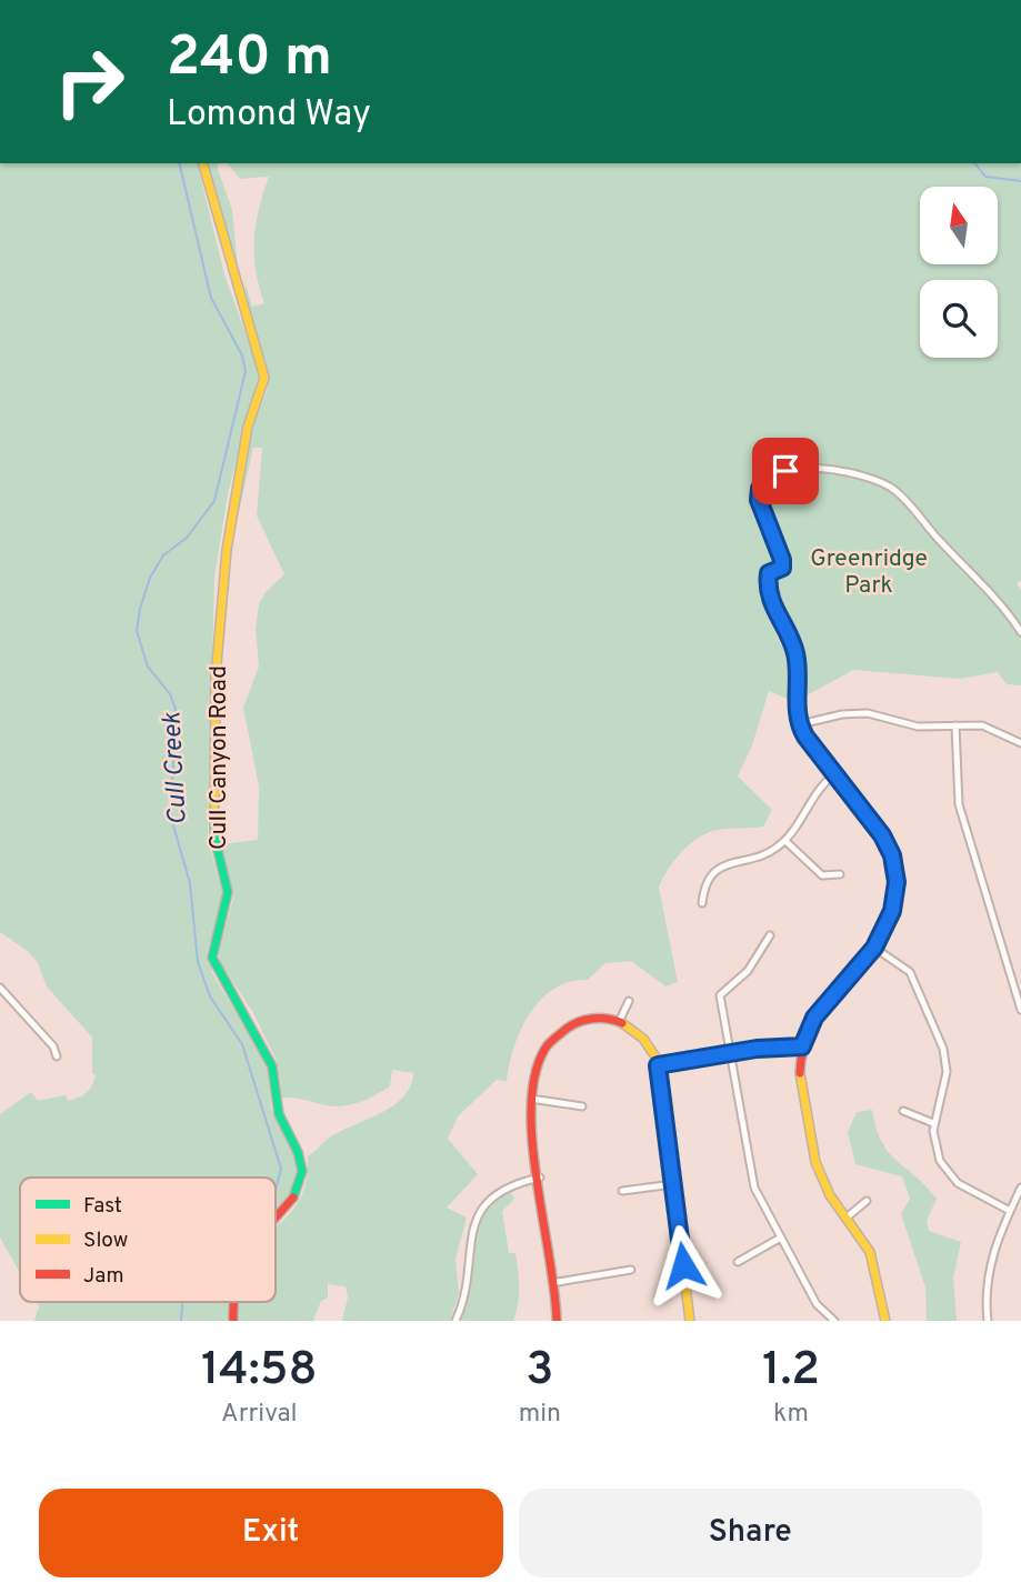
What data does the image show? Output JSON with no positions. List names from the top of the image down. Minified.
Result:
{"streets":{"street":["Cull Canyon Road"]},"water":["Cull Creek"],"parks":["Greenridge Park"],"legend":["Fast","Slow","Jam"],"north":"top","page":{"turn":["240 m","Lomond Way"],"eta":["14:58","Arrival","3","min","1.2","km"],"buttons":["Exit","Share"]}}
